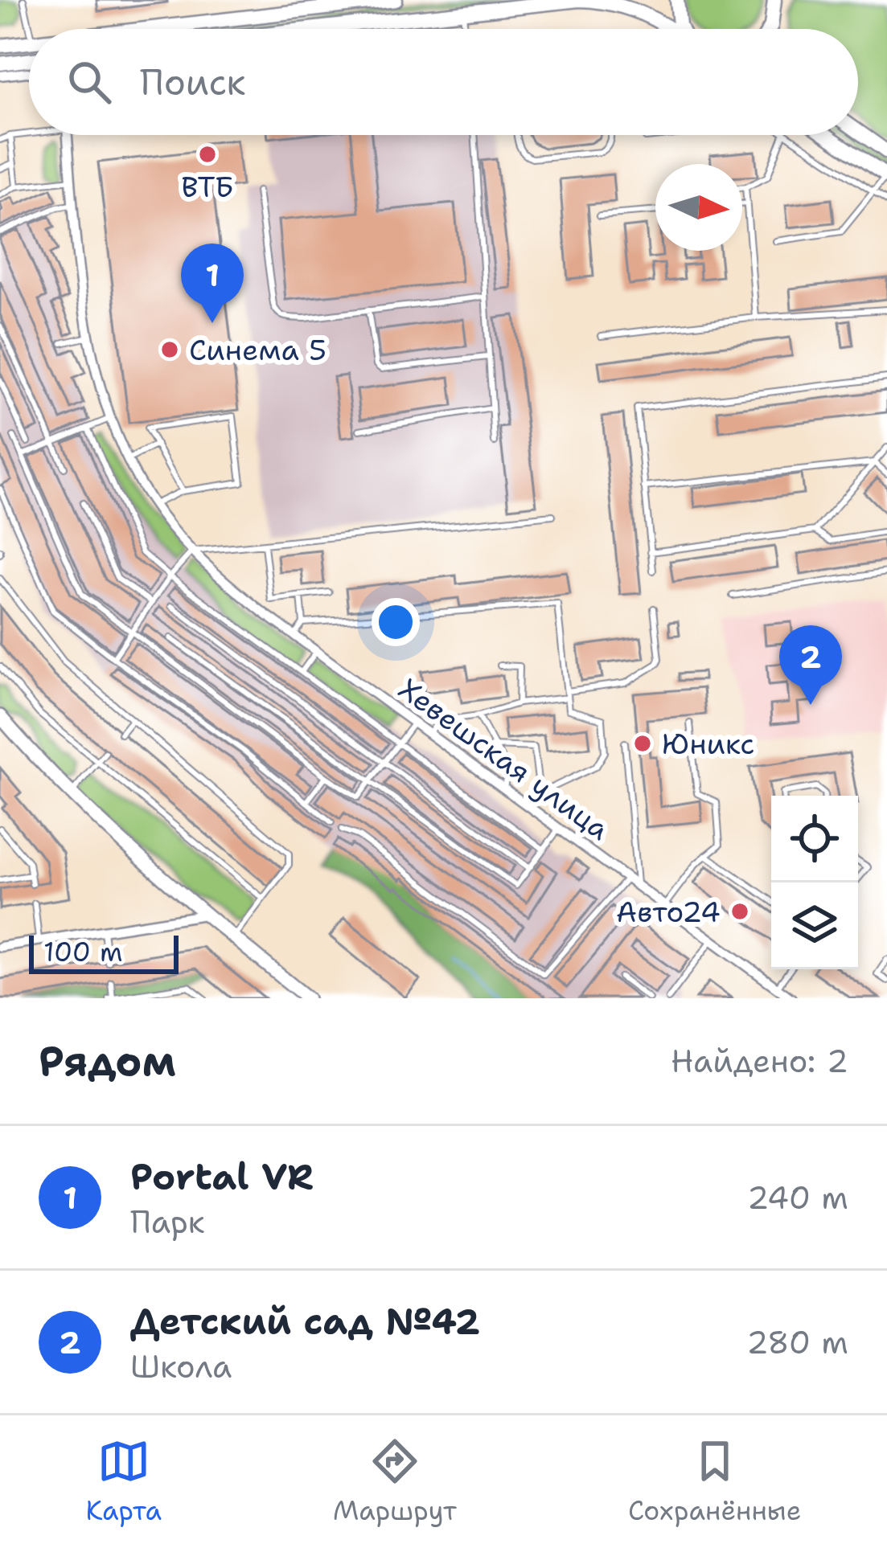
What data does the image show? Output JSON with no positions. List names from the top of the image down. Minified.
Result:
{"streets":{"street":["Хевешская улица"]},"places":["ВТБ","Синема 5","Юникс","Авто24"],"scale_bar":"100 m","north":"right","page":{"search":"Поиск","pins":["1","2"],"scale":"100 m","heading":["Рядом","Найдено: 2"],"list":[{"mark":"1","name":"Portal VR","note":"Парк","value":"240 m"},{"mark":"2","name":"Детский сад №42","note":"Школа","value":"280 m"}],"nav":["Карта","Маршрут","Сохранённые"]}}
